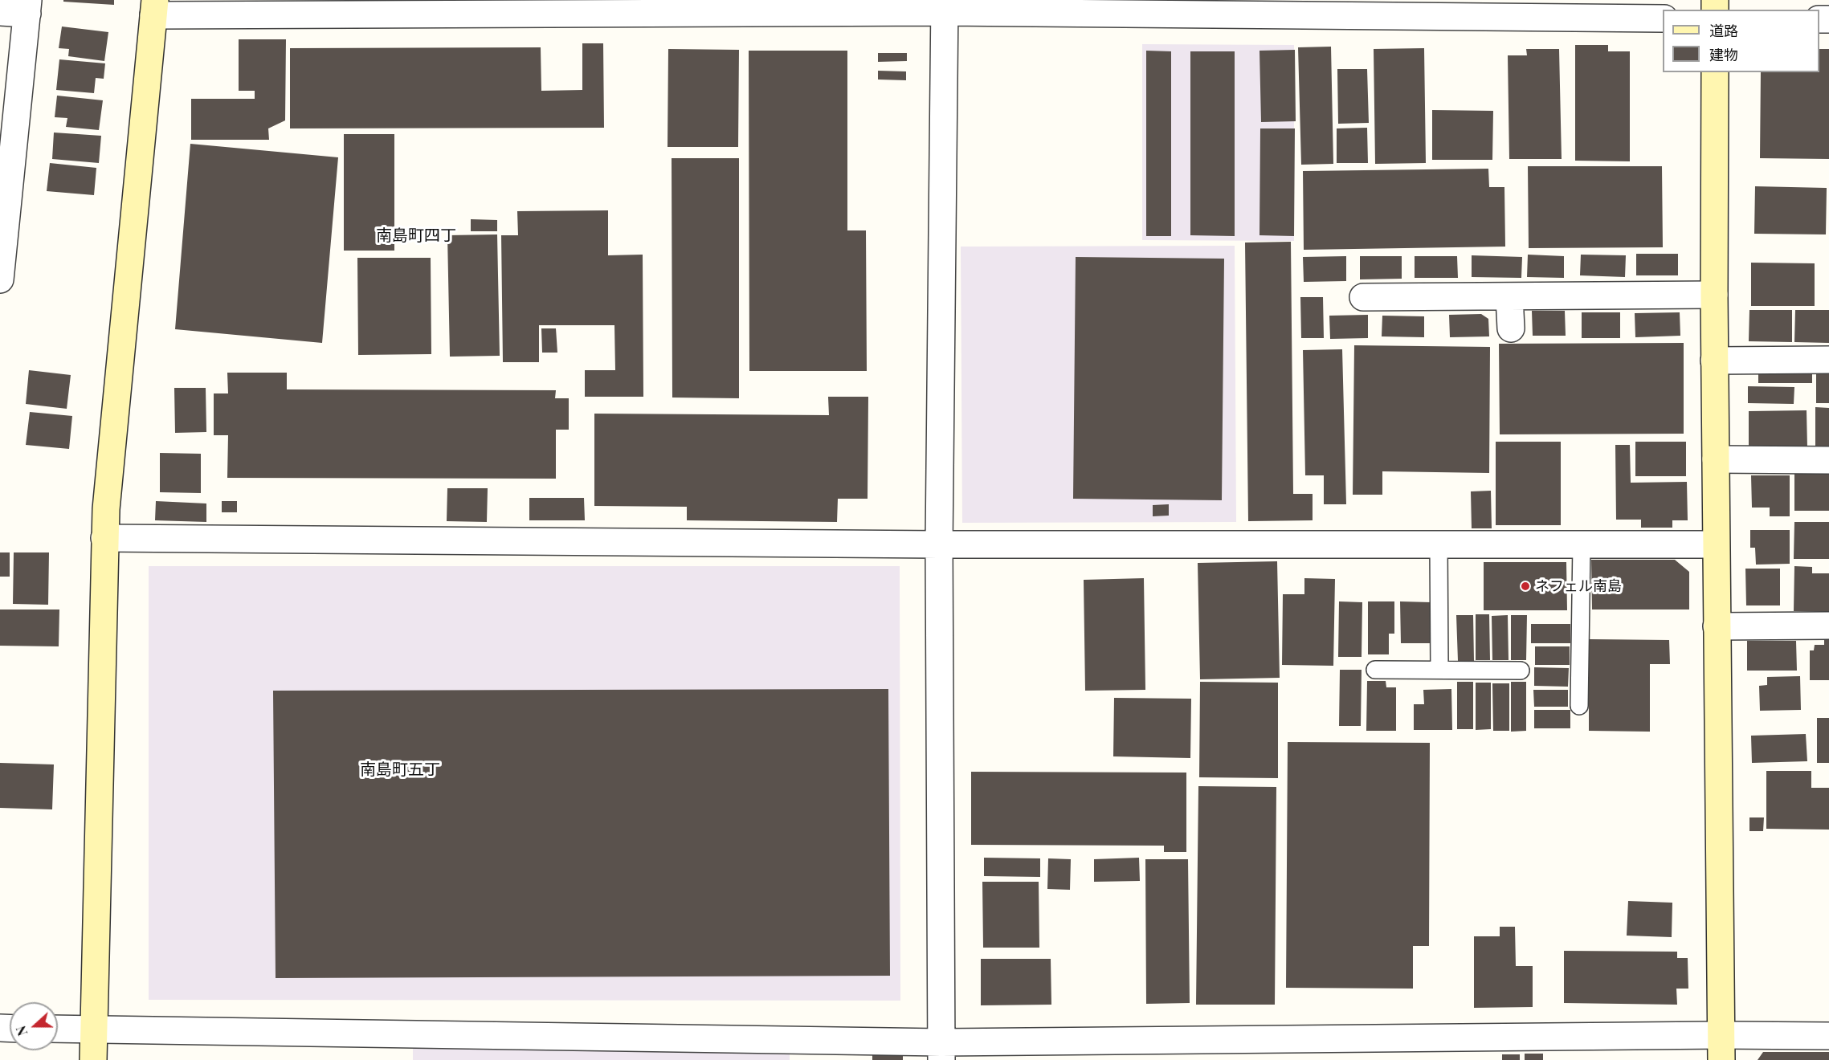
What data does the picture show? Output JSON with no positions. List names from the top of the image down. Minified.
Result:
{"districts":["南島町四丁","南島町五丁"],"places":["ネフェル南島"],"legend":["道路","建物"],"north":"left"}
